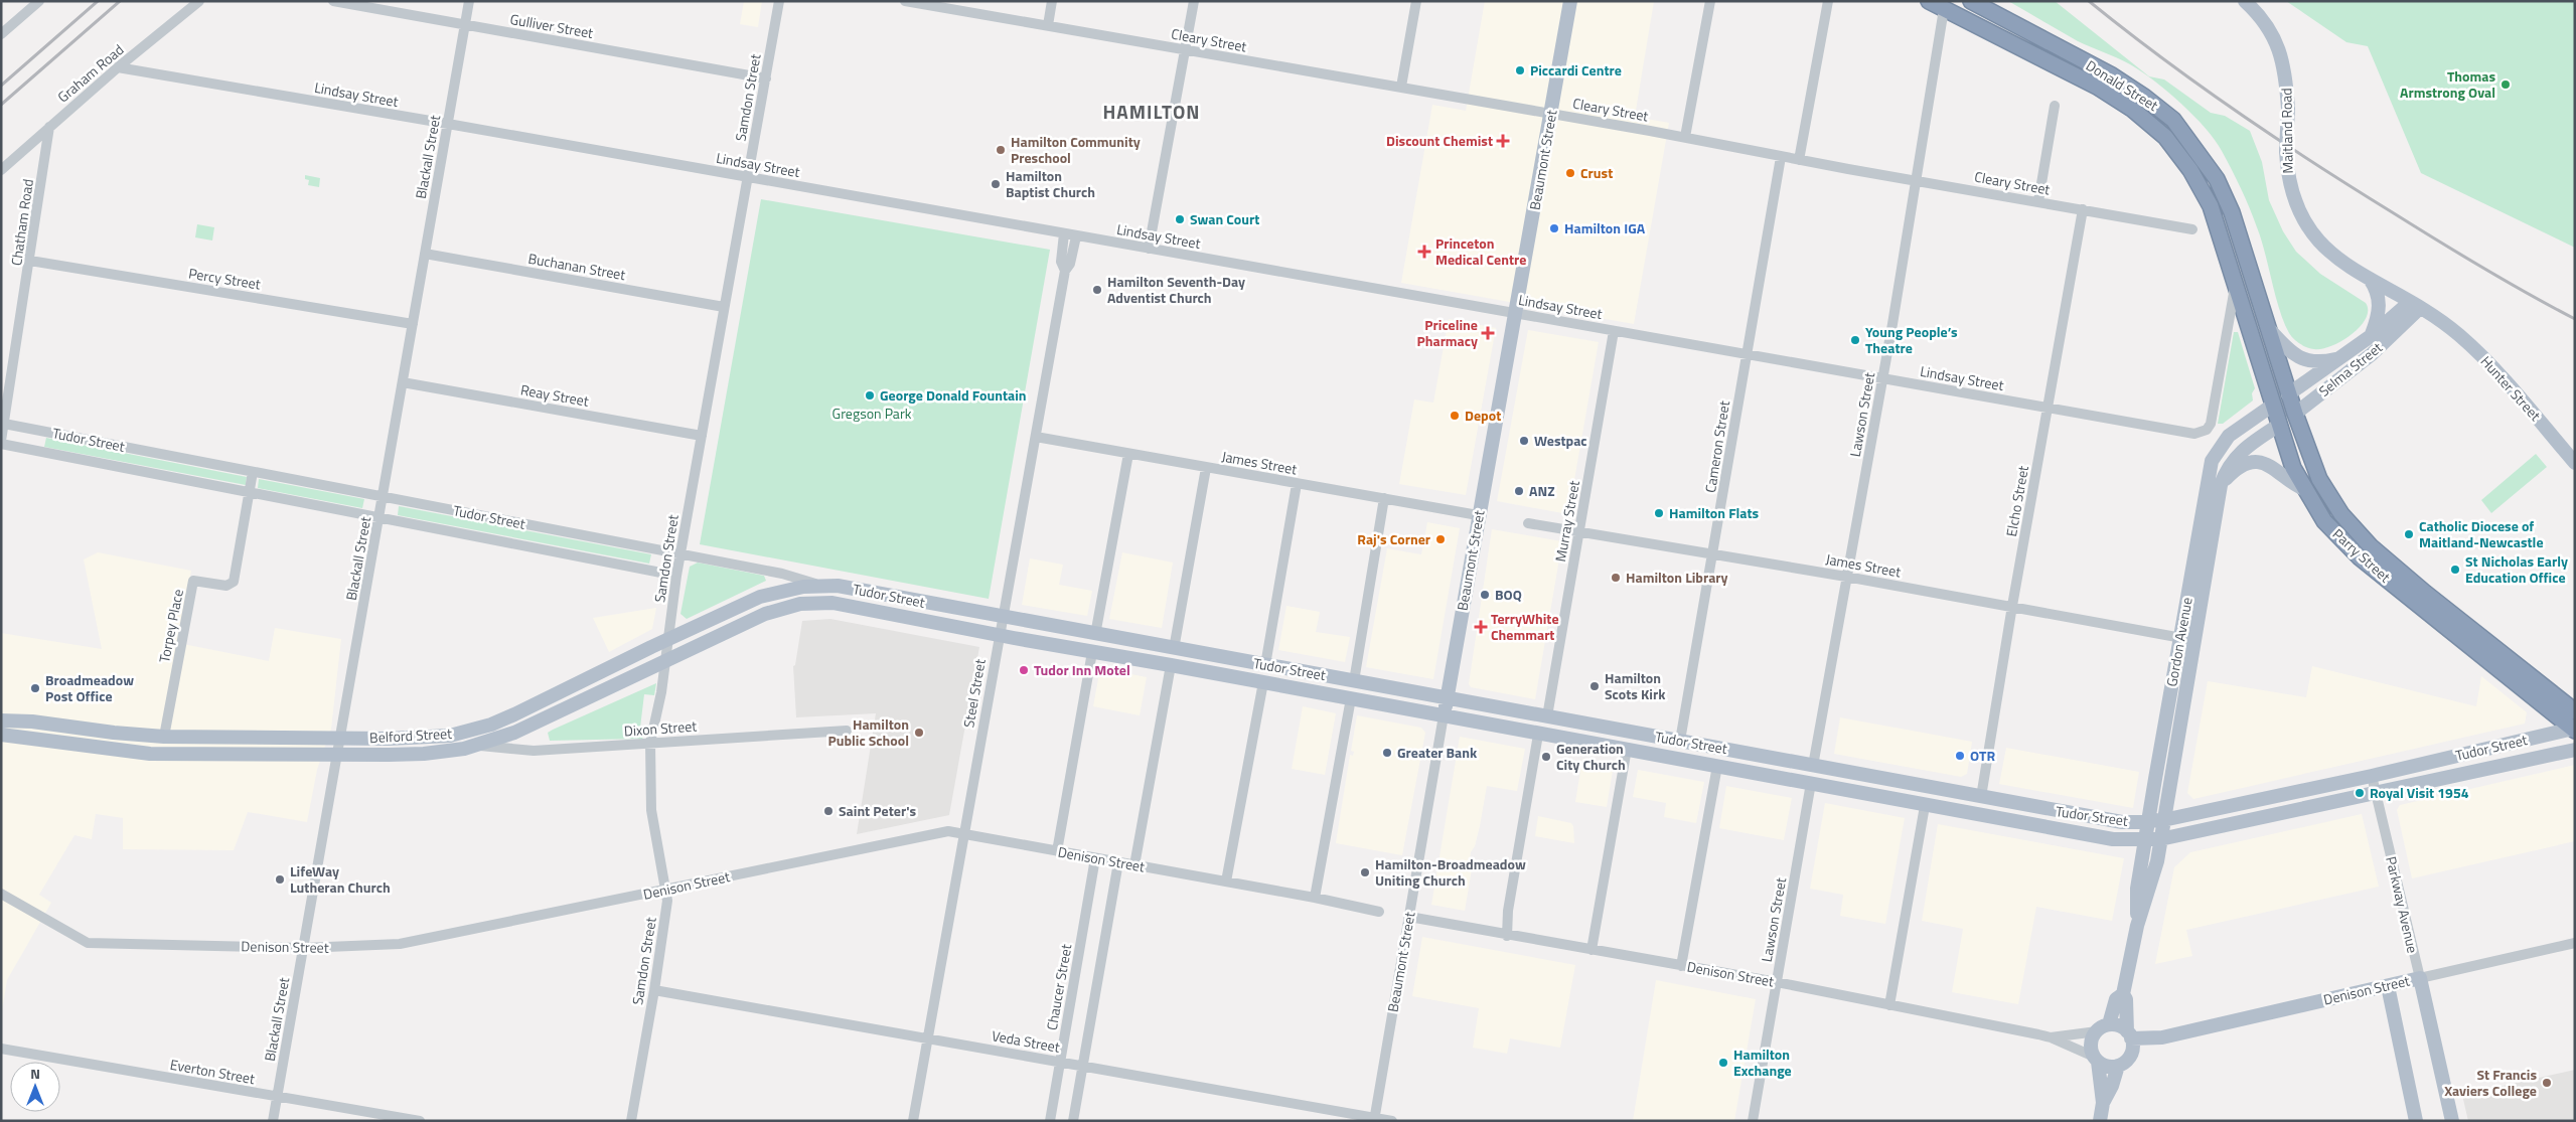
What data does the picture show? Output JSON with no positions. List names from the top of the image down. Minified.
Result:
{"streets":{"highway":["Donald Street","Selma Street","Parry Street","Gordon Avenue"],"main road":["Maitland Road","Beaumont Street","Hunter Street","Tudor Street","Belford Street","Denison Street","Parkway Avenue"],"street":["Gulliver Street","Cleary Street","Graham Road","Lindsay Street","Samdon Street","Blackall Street","Chatham Road","Buchanan Street","Percy Street","Reay Street","Lawson Street","Cameron Street","James Street","Elcho Street","Murray Street","Torpey Place","Steel Street","Dixon Street","Chaucer Street","Veda Street","Everton Street"]},"crossings":[["Gulliver Street","Samdon Street"],["Gulliver Street","Blackall Street"],["Cleary Street","Beaumont Street"],["Cleary Street","Lawson Street"],["Cleary Street","Cameron Street"],["Cleary Street","Elcho Street"],["Graham Road","Lindsay Street"],["Graham Road","Chatham Road"],["Donald Street","Lindsay Street"],["Donald Street","Lawson Street"],["Donald Street","Parry Street"],["Lindsay Street","Samdon Street"],["Lindsay Street","Blackall Street"],["Lindsay Street","Beaumont Street"],["Lindsay Street","Lawson Street"],["Lindsay Street","Cameron Street"],["Lindsay Street","Elcho Street"],["Lindsay Street","Murray Street"],["Lindsay Street","Parry Street"],["Lindsay Street","Steel Street"],["Samdon Street","Buchanan Street"],["Samdon Street","Reay Street"],["Samdon Street","Tudor Street"],["Samdon Street","Dixon Street"],["Samdon Street","Belford Street"],["Samdon Street","Denison Street"],["Samdon Street","Veda Street"],["Maitland Road","Selma Street"],["Maitland Road","Hunter Street"],["Blackall Street","Buchanan Street"],["Blackall Street","Percy Street"],["Blackall Street","Reay Street"],["Blackall Street","Tudor Street"],["Blackall Street","Belford Street"],["Blackall Street","Denison Street"],["Blackall Street","Everton Street"],["Beaumont Street","Tudor Street"],["Beaumont Street","James Street"],["Beaumont Street","Denison Street"],["Beaumont Street","Veda Street"],["Chatham Road","Percy Street"],["Chatham Road","Tudor Street"],["Selma Street","Parry Street"],["Selma Street","Gordon Avenue"],["Lawson Street","Tudor Street"],["Lawson Street","James Street"],["Lawson Street","Denison Street"],["Tudor Street","Cameron Street"],["Tudor Street","Elcho Street"],["Tudor Street","Murray Street"],["Tudor Street","Parry Street"],["Tudor Street","Torpey Place"],["Tudor Street","Gordon Avenue"],["Tudor Street","Steel Street"],["Tudor Street","Belford Street"],["Tudor Street","Parkway Avenue"],["Cameron Street","James Street"],["James Street","Elcho Street"],["James Street","Murray Street"],["James Street","Gordon Avenue"],["James Street","Steel Street"],["Parry Street","Gordon Avenue"],["Torpey Place","Belford Street"],["Gordon Avenue","Denison Street"],["Steel Street","Denison Street"],["Steel Street","Veda Street"],["Dixon Street","Belford Street"],["Denison Street","Parkway Avenue"],["Denison Street","Chaucer Street"],["Chaucer Street","Veda Street"]],"districts":["HAMILTON"],"parks":["Gregson Park"],"places":{"other":["Piccardi Centre","Thomas Armstrong Oval","Hamilton Community Preschool","Crust","Hamilton Baptist Church","Swan Court","Hamilton IGA","Hamilton Seventh-Day Adventist Church","Young People’s Theatre","George Donald Fountain","Depot","Westpac","ANZ","Hamilton Flats","Catholic Diocese of Maitland-Newcastle","Raj's Corner","St Nicholas Early Education Office","Hamilton Library","BOQ","Tudor Inn Motel","Hamilton Scots Kirk","Broadmeadow Post Office","Hamilton Public School","Greater Bank","OTR","Generation City Church","Royal Visit 1954","Saint Peter's","Hamilton-Broadmeadow Uniting Church","LifeWay Lutheran Church","Hamilton Exchange","St Francis Xaviers College"],"health":["Discount Chemist","Princeton Medical Centre","Priceline Pharmacy","TerryWhite Chemmart"]},"north":"top"}
